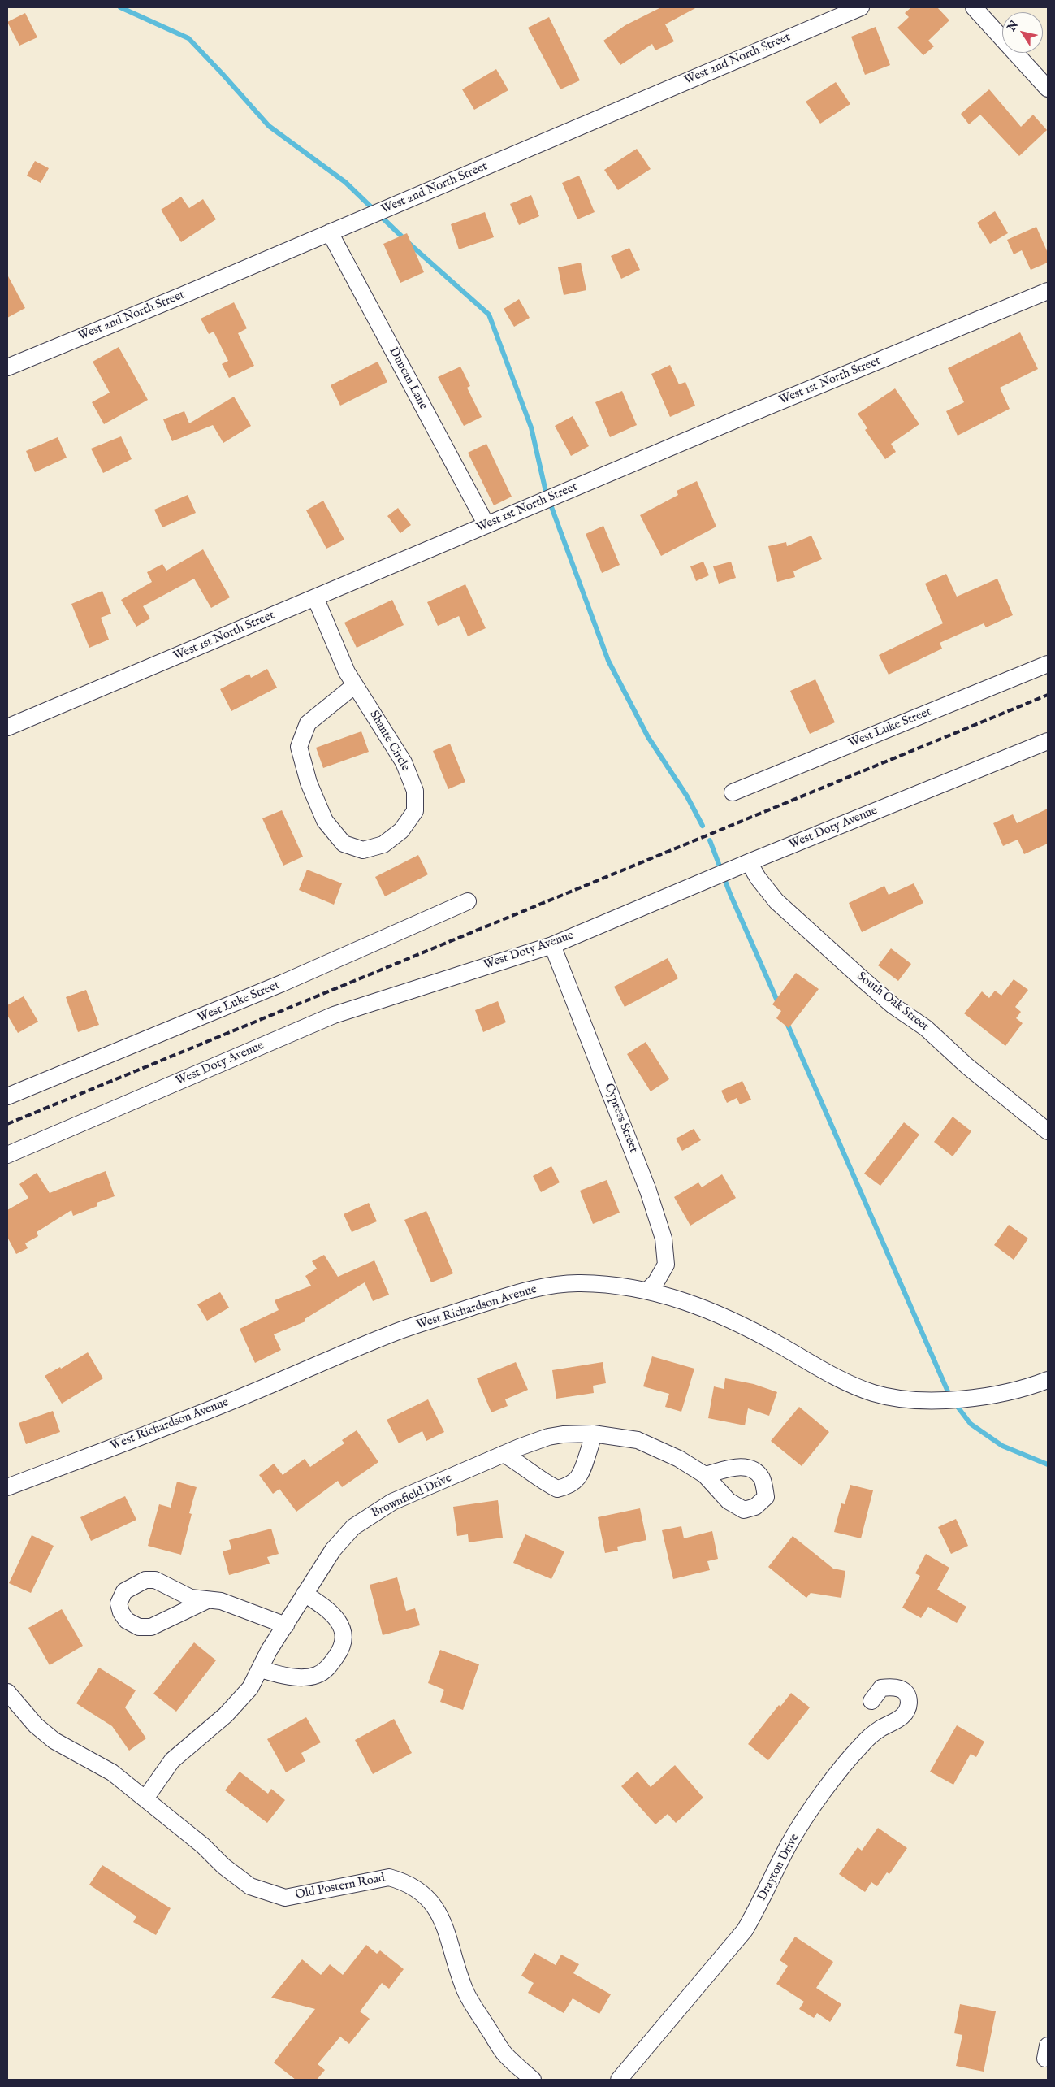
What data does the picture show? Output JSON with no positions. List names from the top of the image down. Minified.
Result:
{"streets":{"street":["West 2nd North Street","Duncan Lane","West 1st North Street","West Luke Street","Shante Circle","West Doty Avenue","South Oak Street","Cypress Street","West Richardson Avenue","Brownfield Drive","Drayton Drive","Old Postern Road"]},"crossings":[["West 2nd North Street","Duncan Lane"],["Duncan Lane","West 1st North Street"],["West 1st North Street","Shante Circle"],["West Doty Avenue","South Oak Street"],["West Doty Avenue","Cypress Street"],["Cypress Street","West Richardson Avenue"],["Brownfield Drive","Old Postern Road"]],"north":"top left"}
